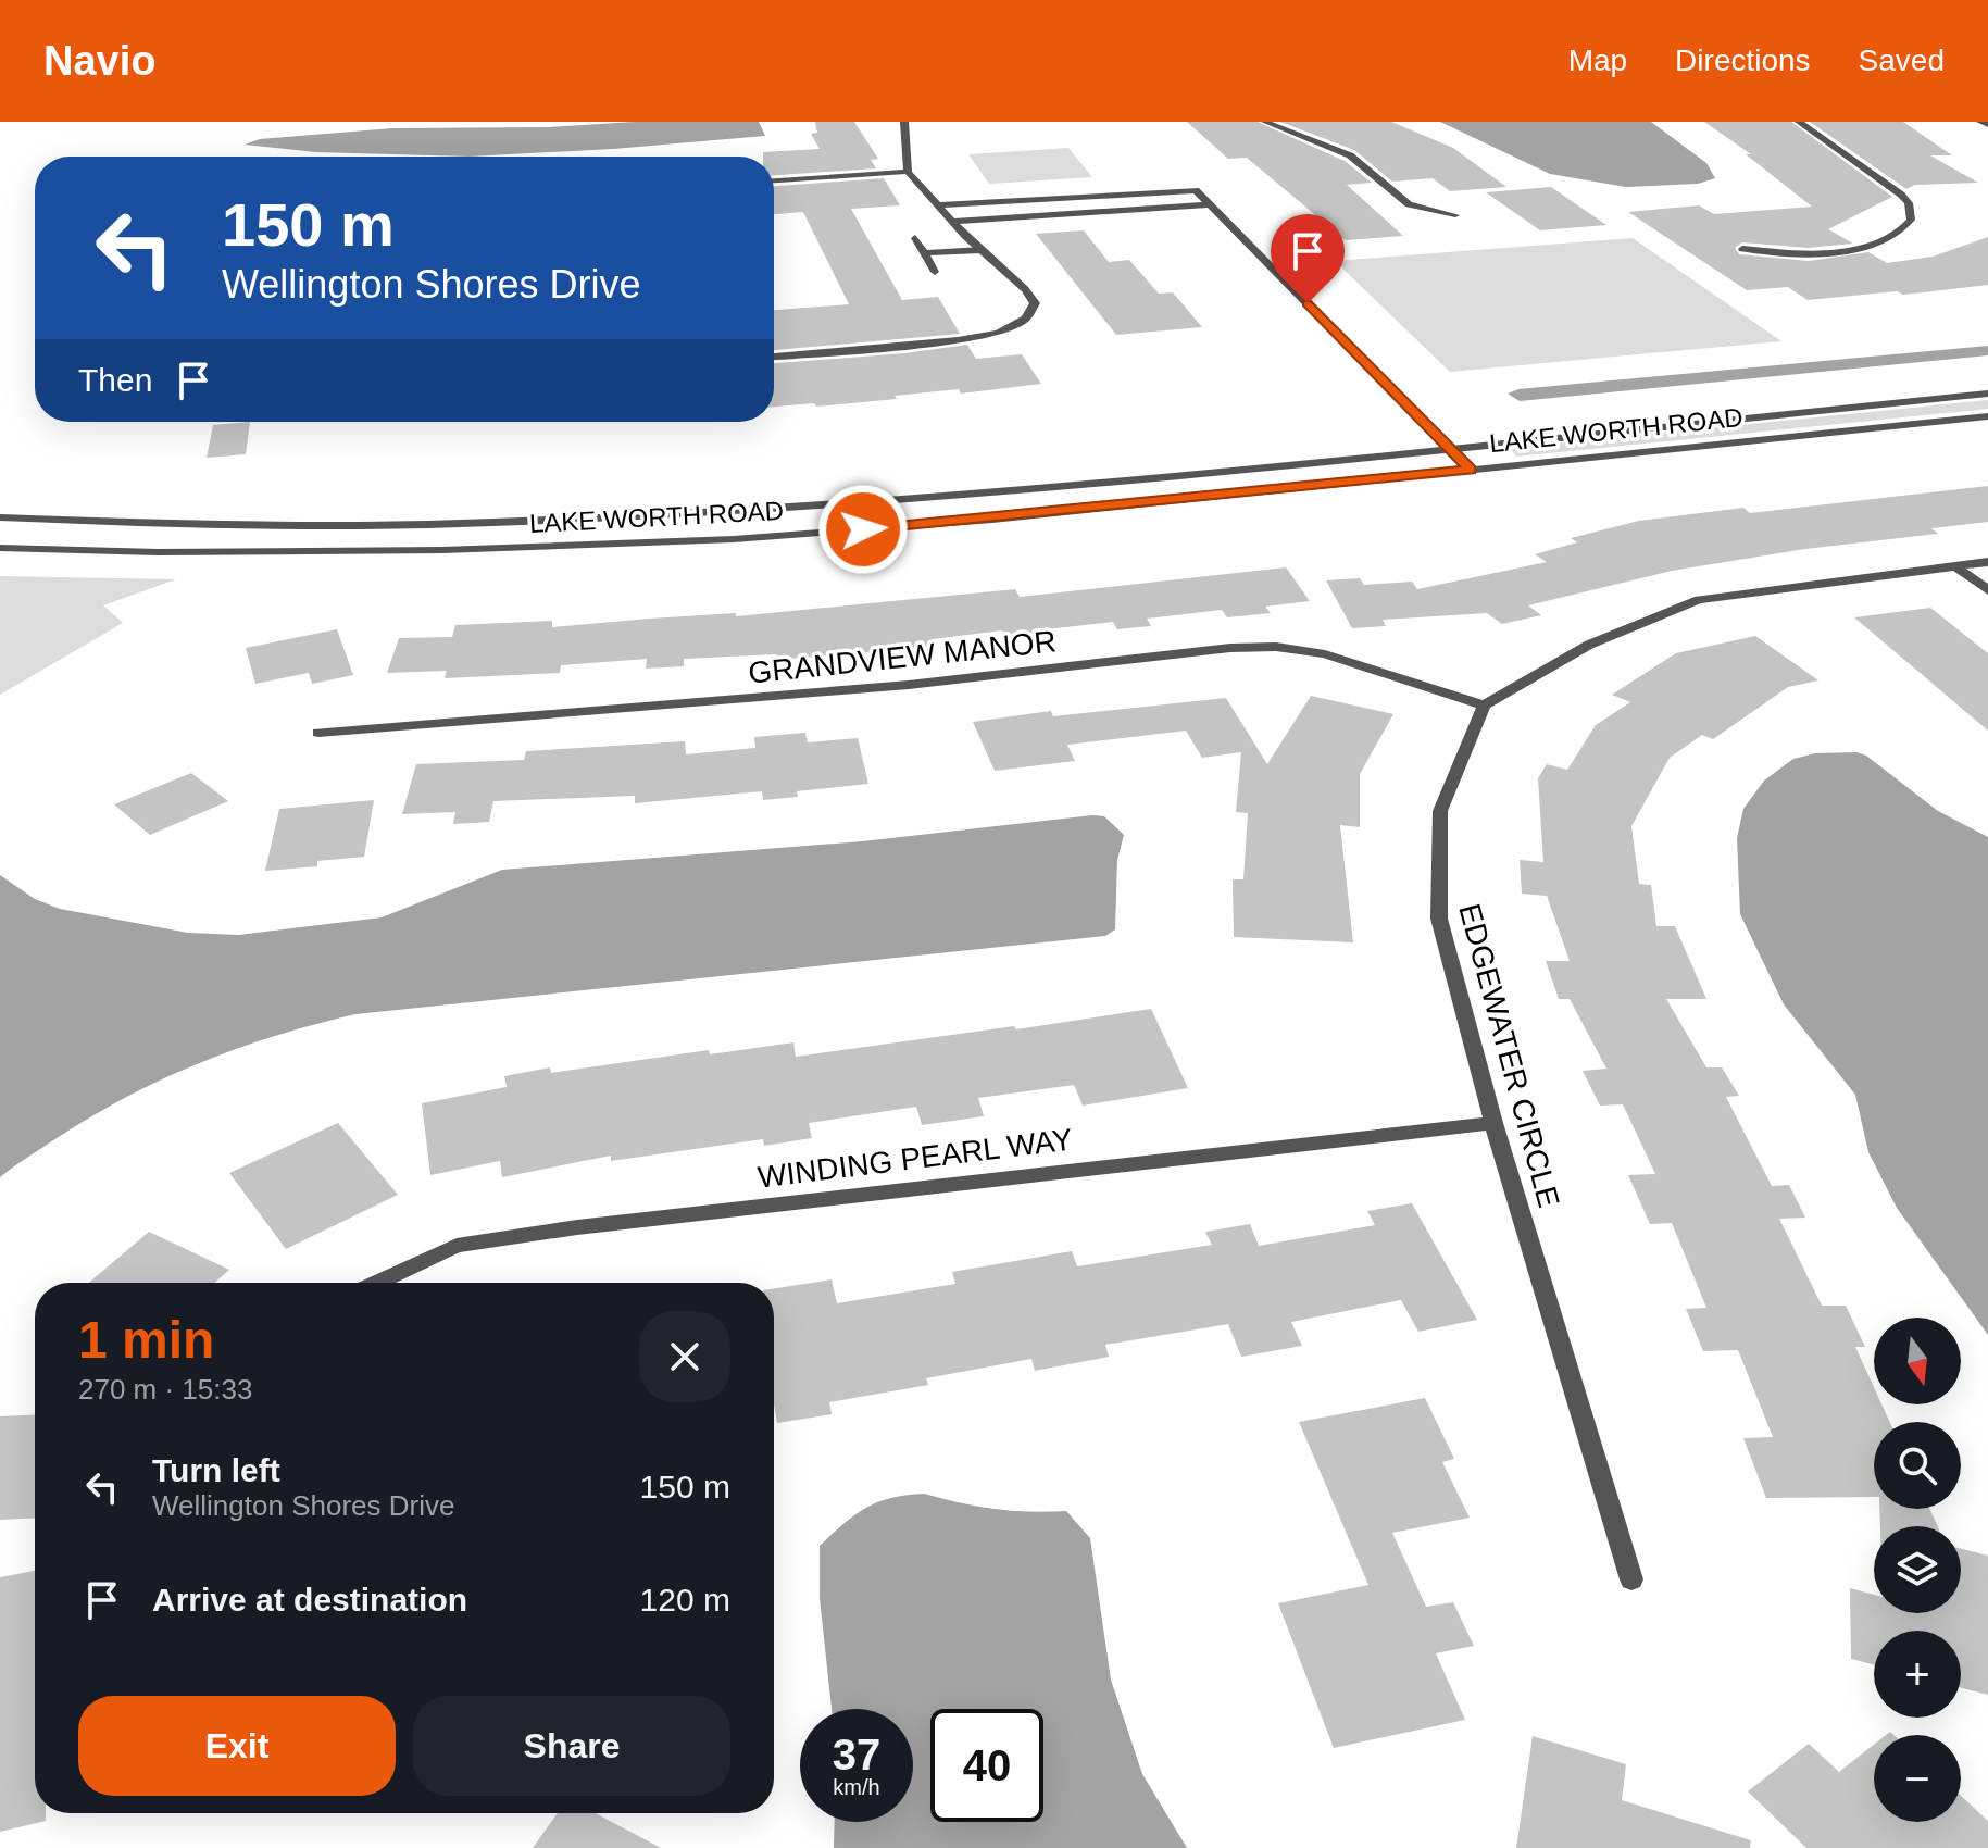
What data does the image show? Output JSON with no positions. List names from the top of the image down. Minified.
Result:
{"streets":{"street":["LAKE WORTH ROAD","GRANDVIEW MANOR","EDGEWATER CIRCLE","WINDING PEARL WAY"]},"crossings":[["GRANDVIEW MANOR","EDGEWATER CIRCLE"],["EDGEWATER CIRCLE","WINDING PEARL WAY"]],"north":"bottom","page":{"header":"Navio","nav":["Map","Directions","Saved"],"turn":["150 m","Wellington Shores Drive"],"then":"Then","heading":["1 min","270 m · 15:33"],"map_buttons":["+","−"],"list":[{"name":"Turn left","note":"Wellington Shores Drive","value":"150 m"},{"name":"Arrive at destination","value":"120 m"}],"buttons":["Exit","Share"],"speed":"37 km/h","limit":"40"}}
